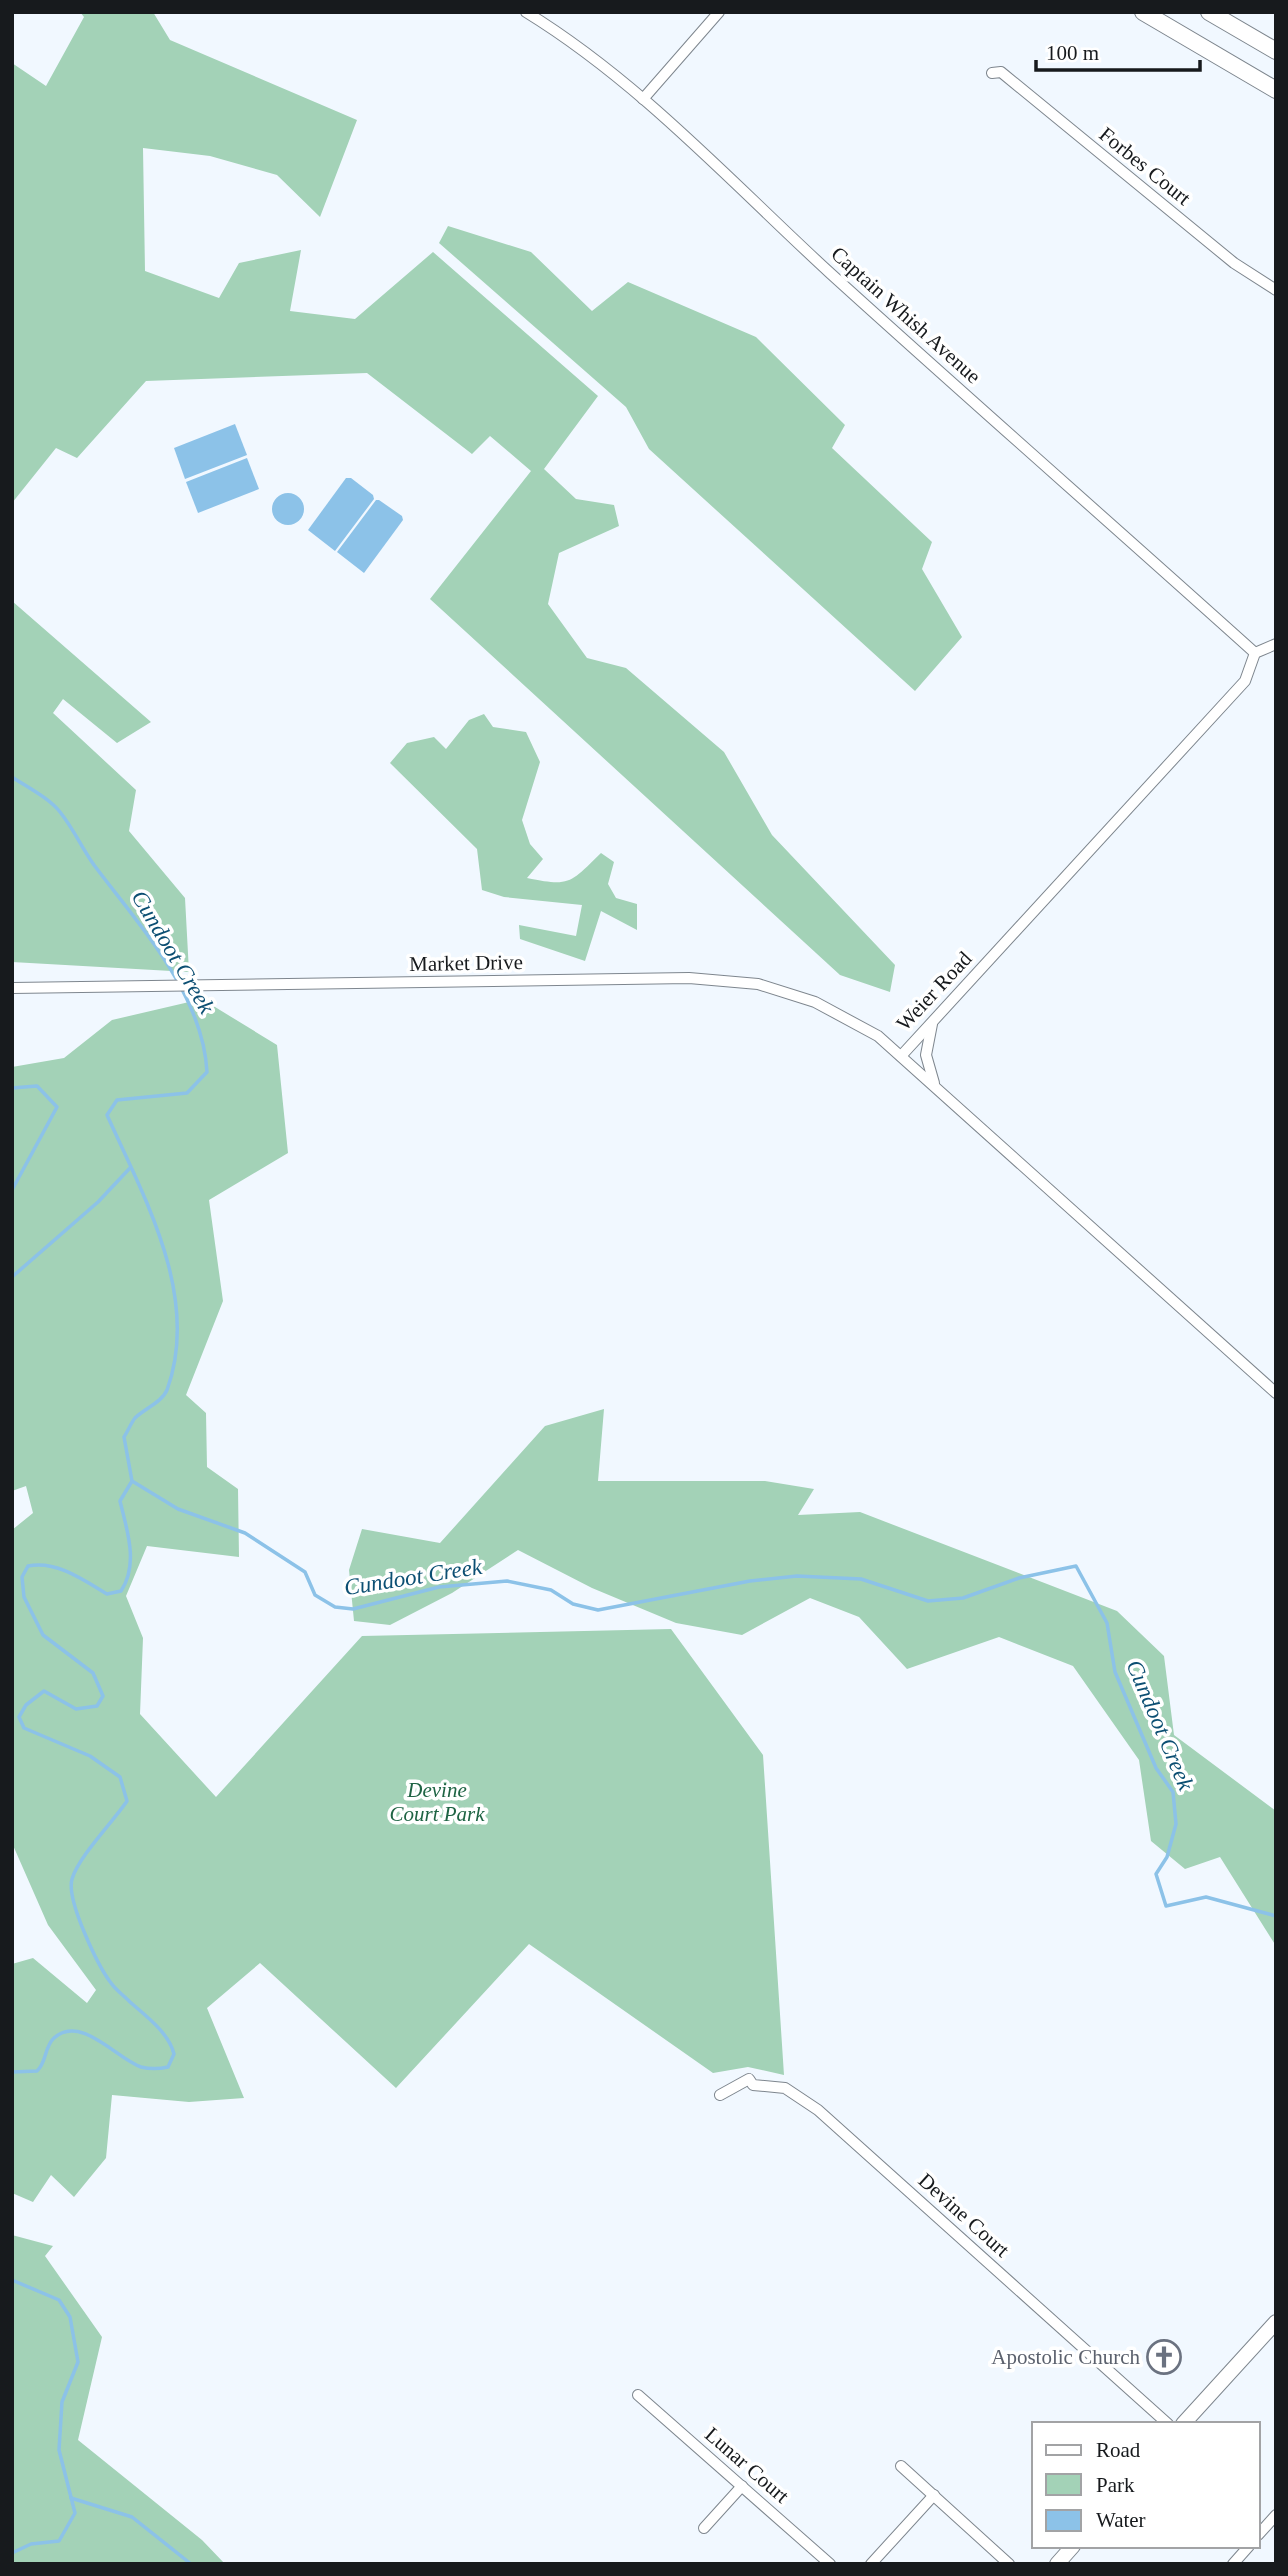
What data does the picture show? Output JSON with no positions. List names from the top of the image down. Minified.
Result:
{"streets":{"street":["Forbes Court","Captain Whish Avenue","Market Drive","Weier Road","Devine Court","Lunar Court"]},"crossings":[["Captain Whish Avenue","Weier Road"],["Market Drive","Weier Road"]],"water":["Cundoot Creek"],"parks":["Devine Court Park"],"places":{"church":["Apostolic Church"]},"legend":["Road","Park","Water"],"scale_bar":"100 m"}
